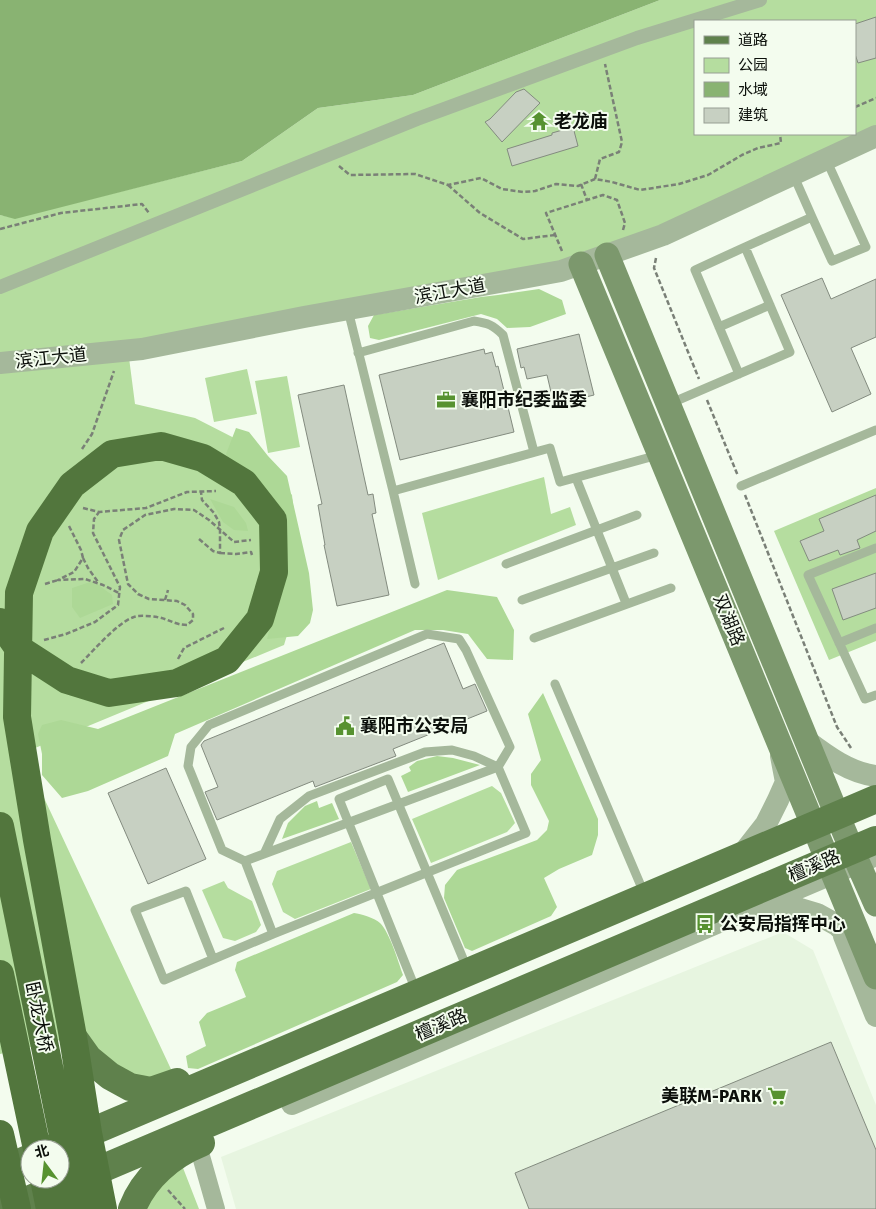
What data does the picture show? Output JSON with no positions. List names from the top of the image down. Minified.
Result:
{"streets":{"highway":["卧龙大桥"],"main road":["双湖路","檀溪路"],"street":["滨江大道"]},"crossings":[["滨江大道","双湖路"],["双湖路","檀溪路"]],"places":{"temple":["老龙庙"],"office":["襄阳市纪委监委"],"public building":["襄阳市公安局"],"bus stop":["公安局指挥中心"],"supermarket":["美联M-PARK"]},"legend":["道路","公园","水域","建筑"],"north":"top"}
